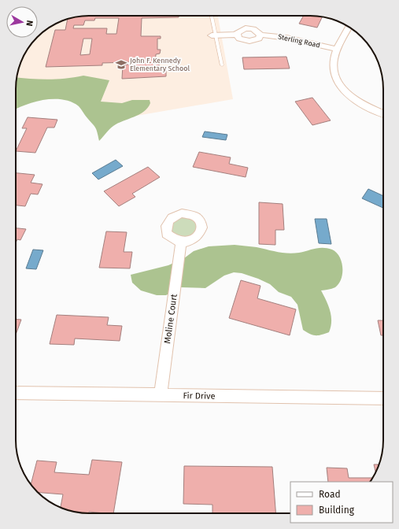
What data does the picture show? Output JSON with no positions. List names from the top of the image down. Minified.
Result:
{"streets":{"street":["Sterling Road","Moline Court","Fir Drive"]},"crossings":[["Moline Court","Fir Drive"]],"places":{"school or university":["John F. Kennedy Elementary School"]},"legend":["Road","Building"],"north":"right"}
